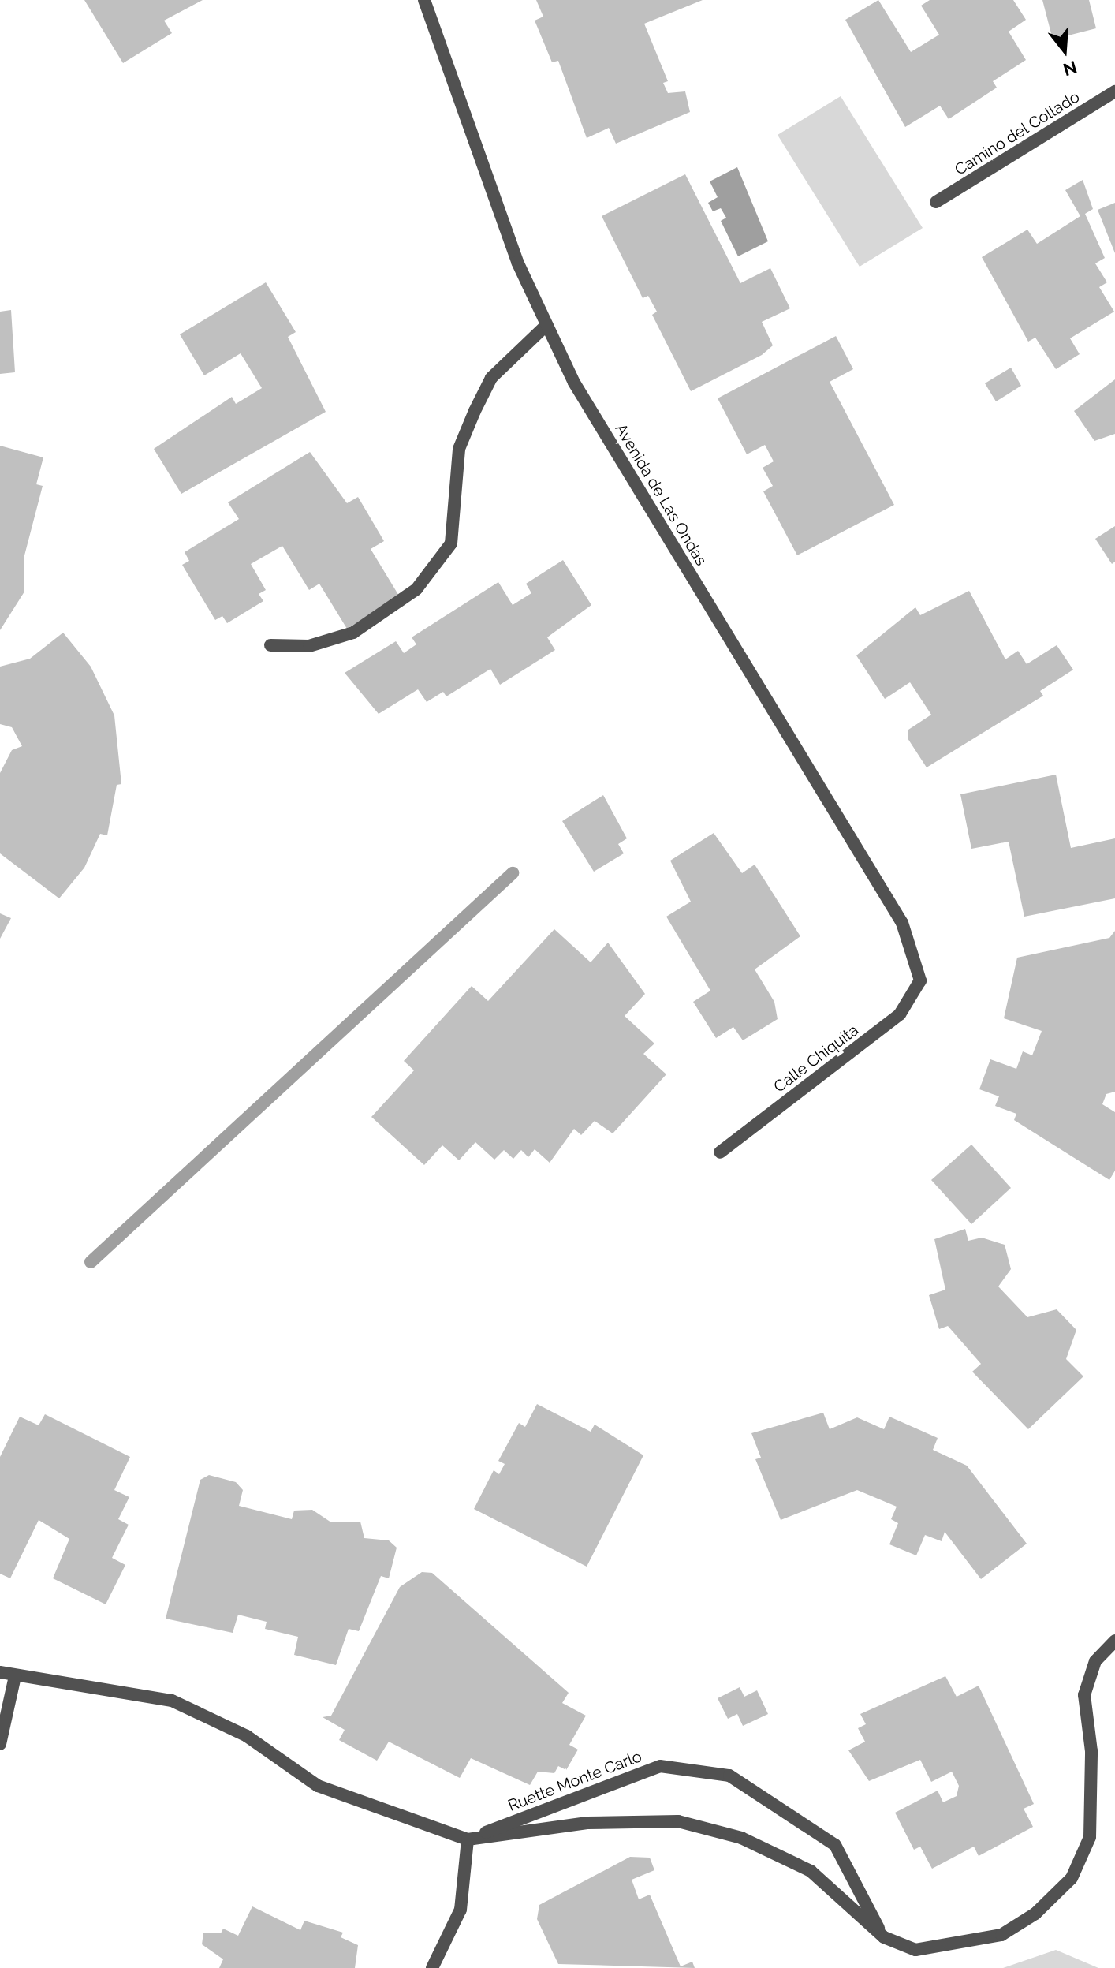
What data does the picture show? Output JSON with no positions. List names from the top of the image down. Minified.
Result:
{"streets":{"street":["Camino del Collado","Avenida de Las Ondas","Calle Chiquita","Ruette Monte Carlo"]},"crossings":[["Avenida de Las Ondas","Calle Chiquita"]],"north":"bottom"}
